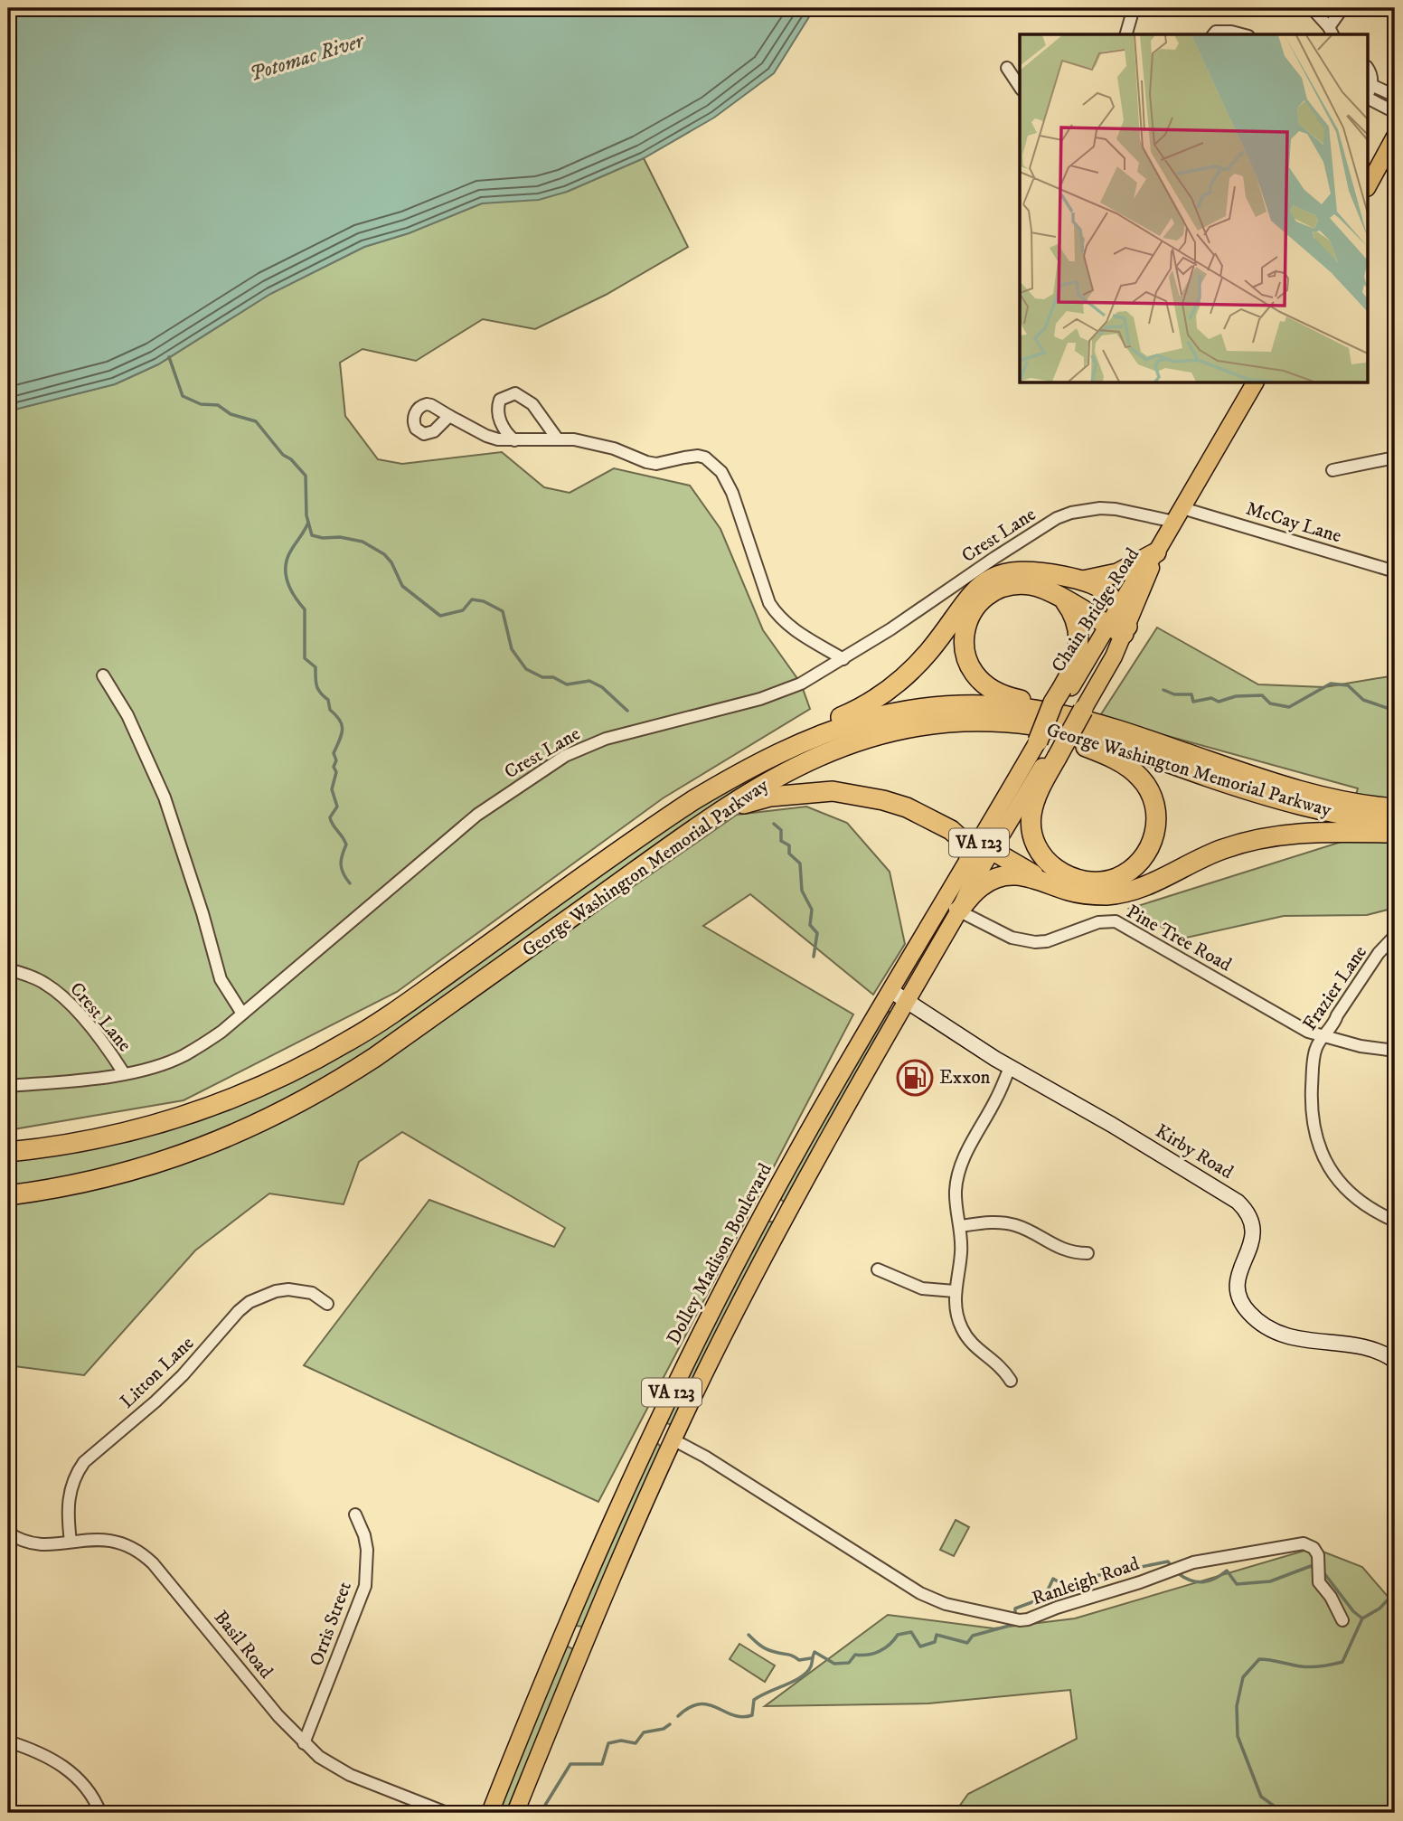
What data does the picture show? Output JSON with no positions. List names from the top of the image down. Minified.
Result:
{"streets":{"highway":["George Washington Memorial Parkway"],"main road":["Chain Bridge Road","VA 123","Kirby Road","Dolley Madison Boulevard"],"street":["McCay Lane","Crest Lane","Pine Tree Road","Frazier Lane","Litton Lane","Ranleigh Road","Orris Street","Basil Road"]},"crossings":[["McCay Lane","Crest Lane"],["McCay Lane","Chain Bridge Road"],["Crest Lane","Chain Bridge Road"],["George Washington Memorial Parkway","Dolley Madison Boulevard"],["Pine Tree Road","Frazier Lane"],["Pine Tree Road","Dolley Madison Boulevard"],["Kirby Road","Dolley Madison Boulevard"],["Dolley Madison Boulevard","Ranleigh Road"],["Litton Lane","Basil Road"],["Orris Street","Basil Road"]],"water":["Potomac River"],"places":{"fuel station":["Exxon"]}}
